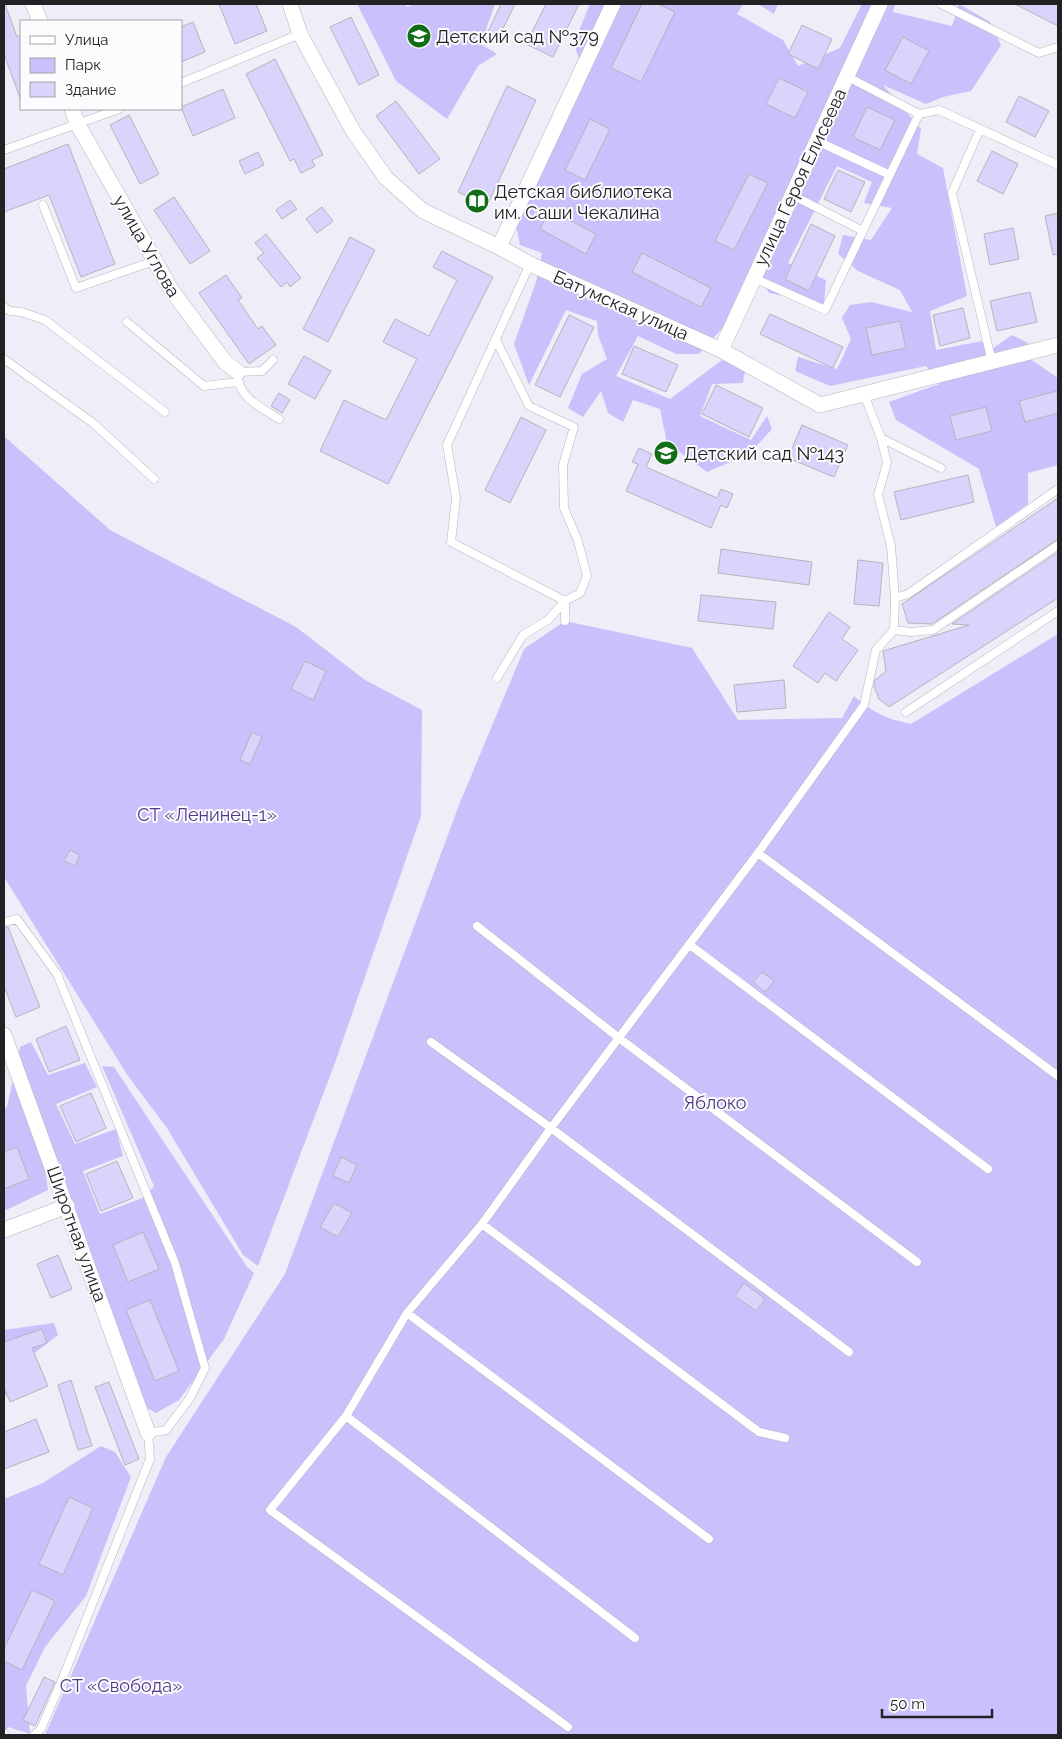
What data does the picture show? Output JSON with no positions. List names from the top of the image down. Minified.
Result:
{"streets":{"street":["улица Героя Елисеева","улица Углова","Батумская улица","Широтная улица"]},"crossings":[["улица Героя Елисеева","Батумская улица"]],"parks":["СТ «Ленинец-1»","Яблоко","СТ «Свобода»"],"places":{"school or university":["Детский сад №379","Детский сад №143"],"library":["Детская библиотека им. Саши Чекалина"]},"legend":["Улица","Парк","Здание"],"scale_bar":"50 m"}
